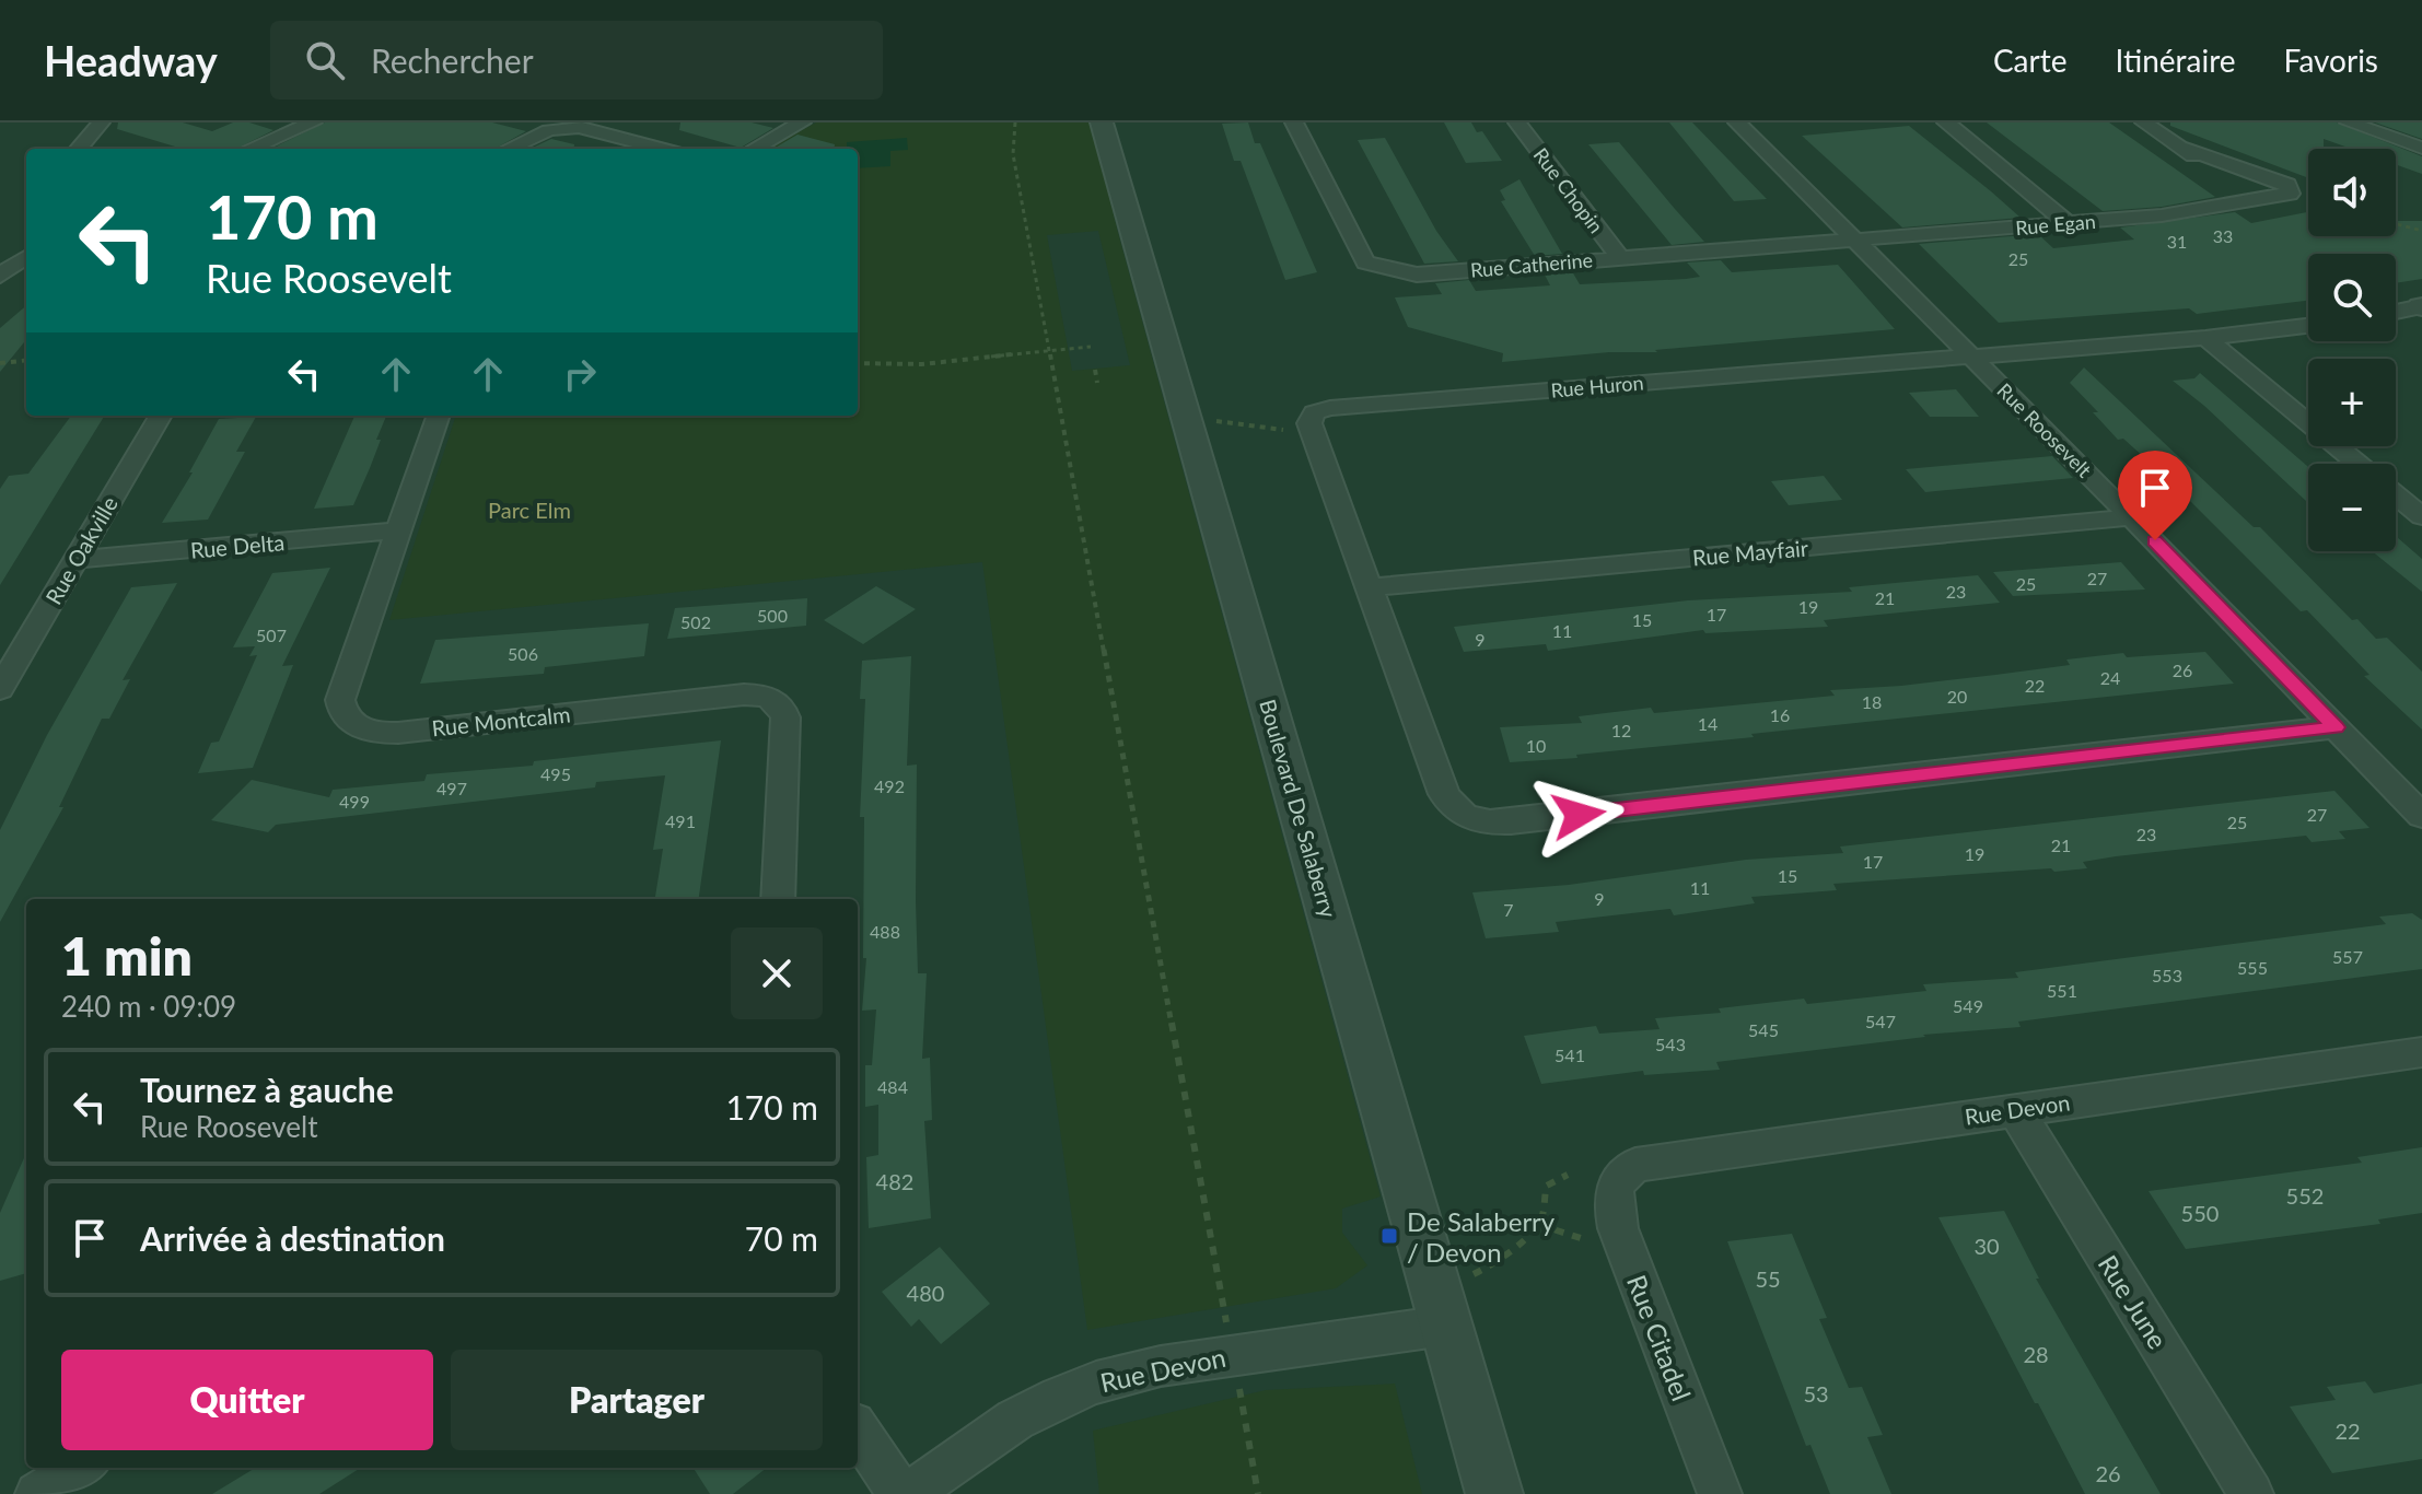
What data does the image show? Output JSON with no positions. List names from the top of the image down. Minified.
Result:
{"streets":{"street":["Rue Chopin","Rue Egan","Rue Catherine","Rue Huron","Rue Roosevelt","Rue Delta","Rue Oakville","Rue Mayfair","Rue Montcalm","Boulevard De Salaberry","Rue Devon","Rue June","Rue Citadel"]},"crossings":[["Rue Chopin","Rue Catherine"],["Rue Egan","Rue Catherine"],["Rue Egan","Rue Roosevelt"],["Rue Catherine","Rue Roosevelt"],["Rue Huron","Rue Roosevelt"],["Rue Huron","Rue Mayfair"],["Rue Roosevelt","Rue Mayfair"],["Rue Delta","Rue Oakville"],["Rue Delta","Rue Montcalm"],["Boulevard De Salaberry","Rue Devon"],["Rue Devon","Rue June"],["Rue Devon","Rue Citadel"]],"parks":["Parc Elm"],"places":{"transit":["De Salaberry / Devon"]},"house_numbers":["33","31","25","27","25","23","21","19","17","500","15","502","11","507","9","506","26","24","22","20","18","16","14","12","10","495","492","497","499","27","491","25","23","21","19","17","15","11","9","7","488","557","555","553","551","549","547","545","543","541","484","482","552","550","30","55","480","28","53","22","26"],"page":{"header":"Headway","search":"Rechercher","nav":["Carte","Itinéraire","Favoris"],"map_buttons":["+","−"],"turn":["170 m","Rue Roosevelt"],"heading":["1 min","240 m · 09:09"],"list":[{"name":"Tournez à gauche","note":"Rue Roosevelt","value":"170 m"},{"name":"Arrivée à destination","value":"70 m"}],"buttons":["Quitter","Partager"]}}
